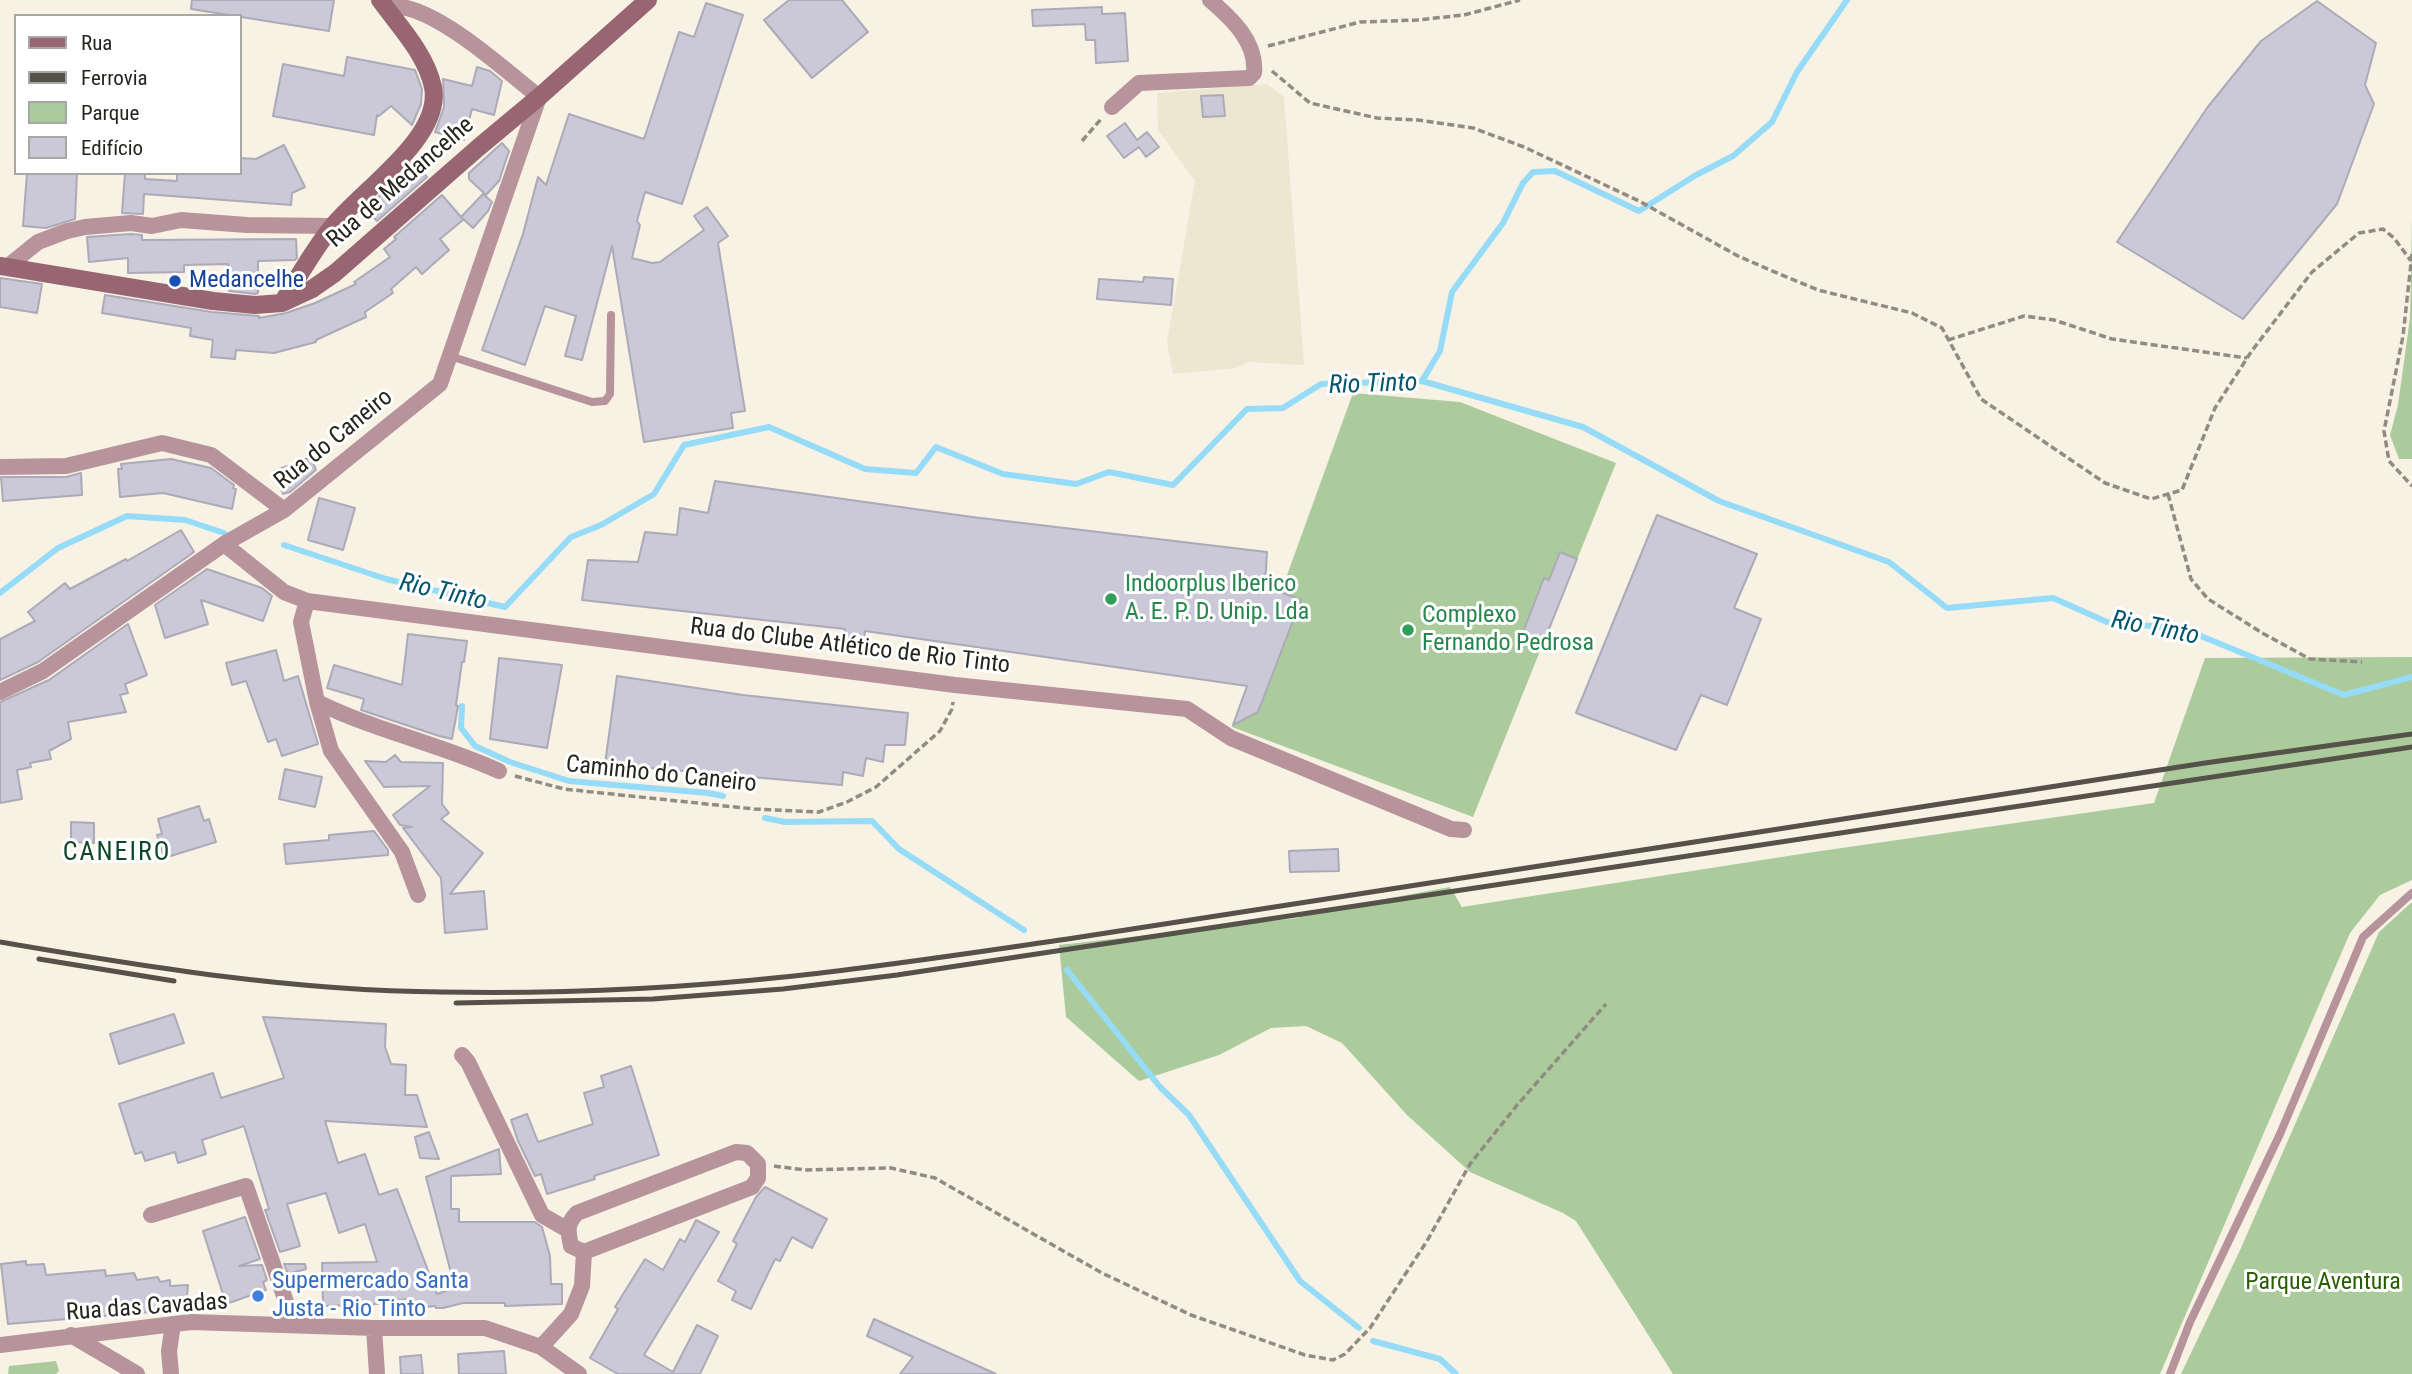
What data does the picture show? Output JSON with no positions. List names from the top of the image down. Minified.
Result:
{"streets":{"street":["Rua de Medancelhe","Rua do Caneiro","Rua do Clube Atlético de Rio Tinto","Rua das Cavadas"],"path":["Caminho do Caneiro"]},"crossings":[["Rua de Medancelhe","Rua do Caneiro"],["Rua do Caneiro","Rua do Clube Atlético de Rio Tinto"],["Rua do Clube Atlético de Rio Tinto","Caminho do Caneiro"]],"districts":["CANEIRO"],"water":["Rio Tinto"],"parks":["Parque Aventura"],"places":["Medancelhe","Indoorplus Iberico A. E. P. D. Unip. Lda","Complexo Fernando Pedrosa","Supermercado Santa Justa - Rio Tinto"],"legend":["Rua","Ferrovia","Parque","Edifício"]}
